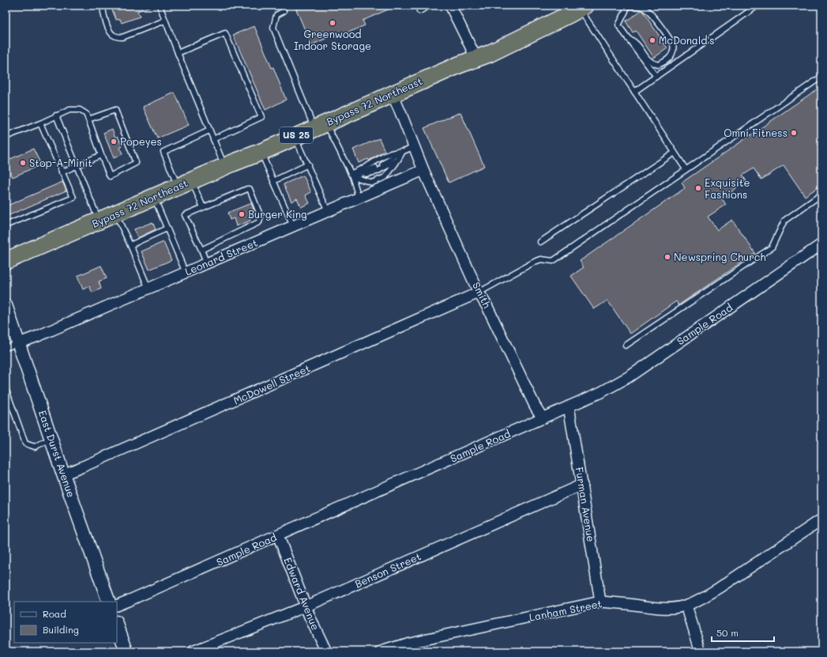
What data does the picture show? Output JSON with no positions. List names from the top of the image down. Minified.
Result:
{"streets":{"highway":["Bypass 72 Northeast","US 25"],"street":["Leonard Street","Smith","Sample Road","McDowell Street","East Durst Avenue","Furman Avenue","Benson Street","Edward Avenue","Lanham Street"]},"crossings":[["Bypass 72 Northeast","Smith"],["Leonard Street","Smith"],["Leonard Street","East Durst Avenue"],["Smith","Sample Road"],["Smith","McDowell Street"],["Sample Road","Furman Avenue"],["Sample Road","Edward Avenue"],["McDowell Street","East Durst Avenue"],["Furman Avenue","Benson Street"],["Furman Avenue","Lanham Street"],["Benson Street","Edward Avenue"]],"places":["Greenwood Indoor Storage","McDonald's","Omni Fitness","Popeyes","Stop-A-Minit","Exquisite Fashions","Burger King","Newspring Church"],"legend":["Road","Building"],"scale_bar":"50 m"}
